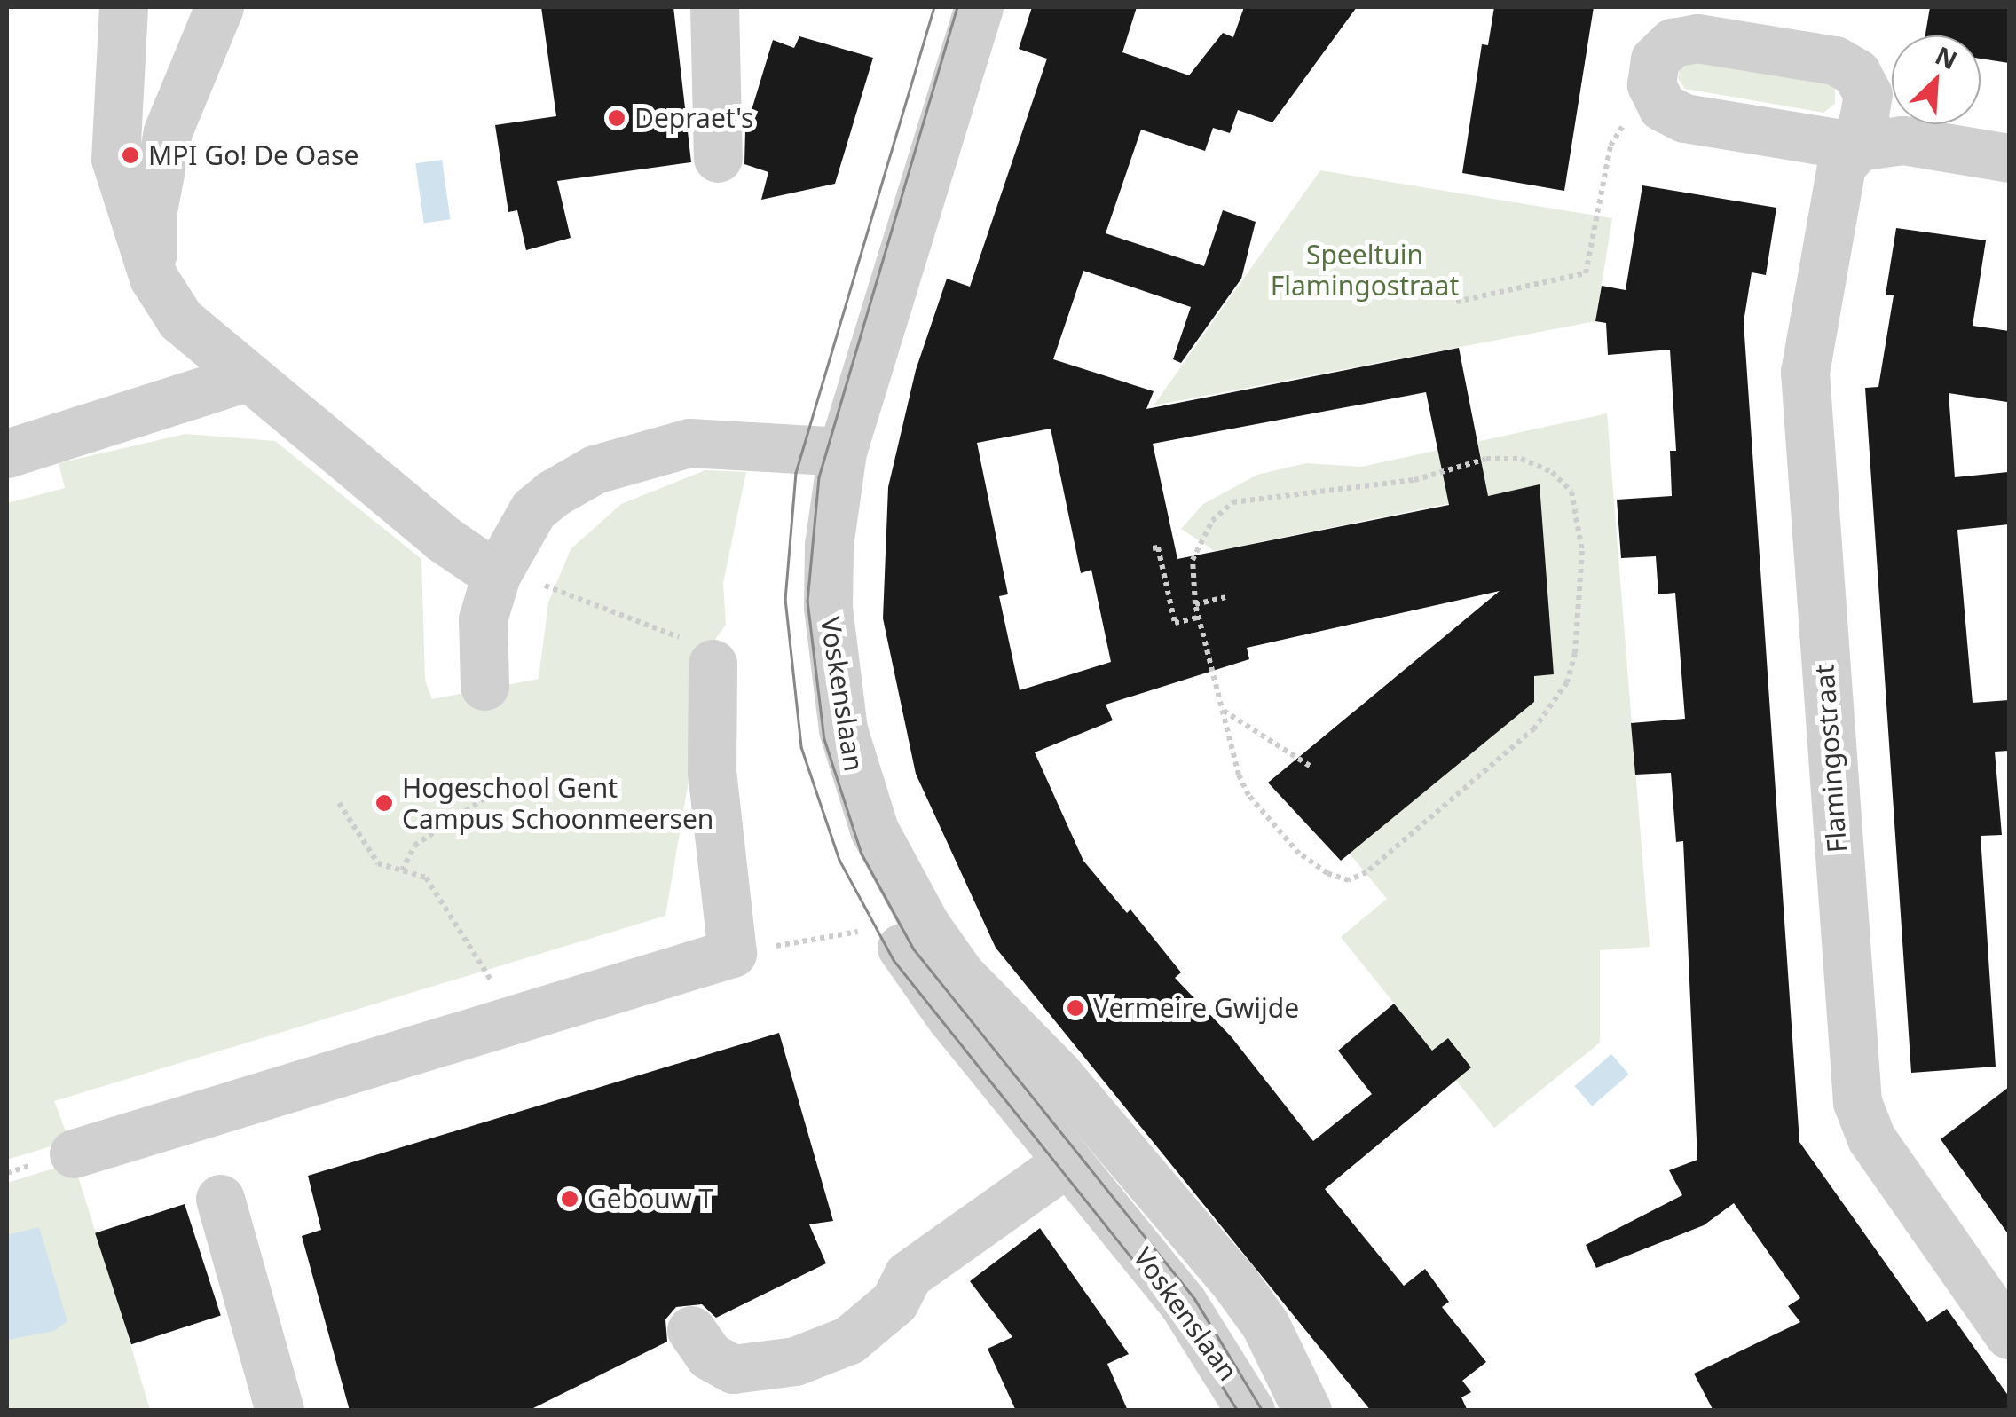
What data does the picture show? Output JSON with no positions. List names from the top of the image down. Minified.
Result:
{"streets":{"street":["Voskenslaan","Flamingostraat"]},"parks":["Speeltuin Flamingostraat"],"places":["Depraet's","MPI Go! De Oase","Hogeschool Gent Campus Schoonmeersen","Vermeire Gwijde","Gebouw T"],"north":"top right"}
